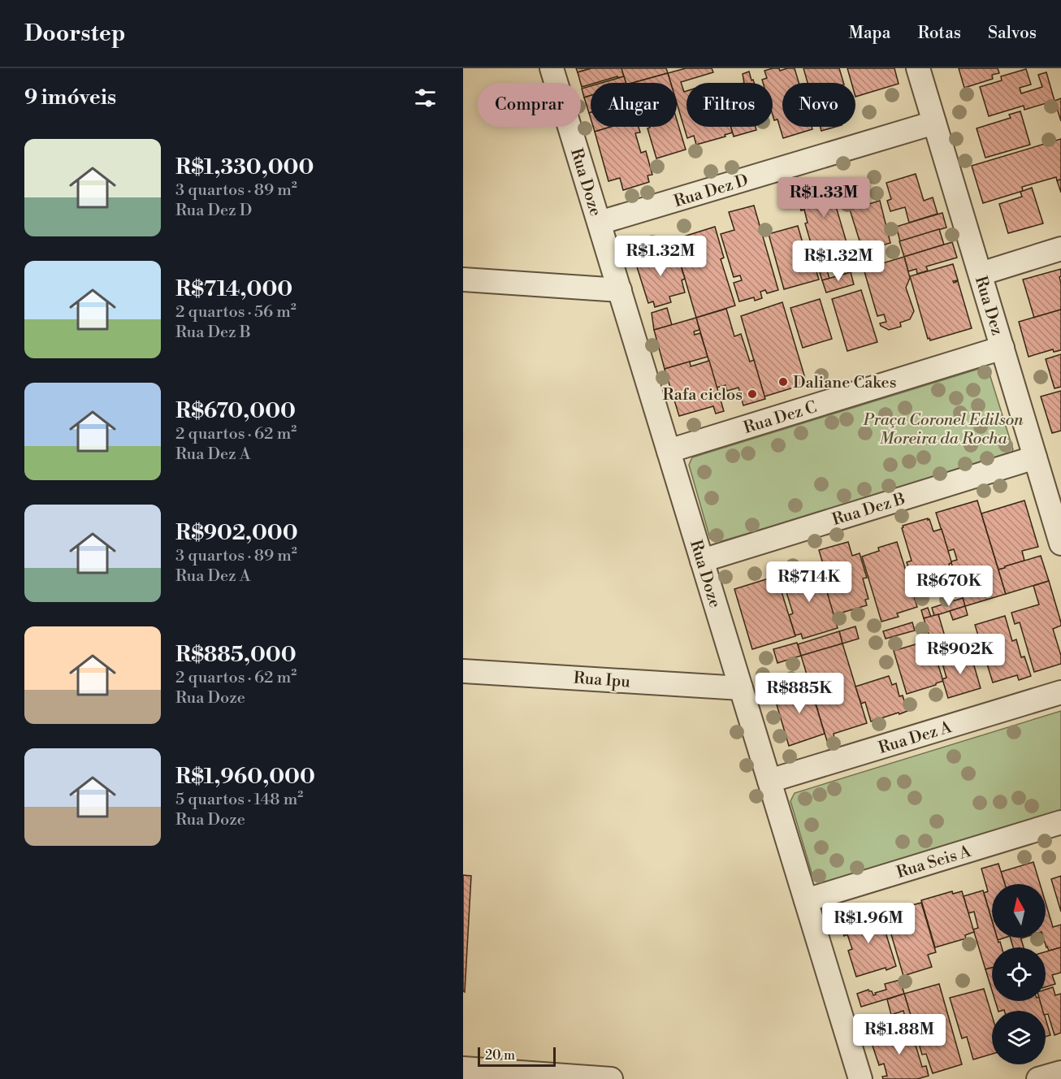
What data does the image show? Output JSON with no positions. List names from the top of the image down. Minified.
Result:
{"streets":{"street":["Rua Doze","Rua Dez D","Rua Dez","Rua Dez C","Rua Dez B","Rua Ipu","Rua Dez A","Rua Seis A"]},"crossings":[["Rua Doze","Rua Dez D"],["Rua Doze","Rua Dez C"],["Rua Doze","Rua Dez B"],["Rua Doze","Rua Ipu"],["Rua Doze","Rua Dez A"],["Rua Doze","Rua Seis A"],["Rua Dez D","Rua Dez"],["Rua Dez","Rua Dez C"],["Rua Dez","Rua Dez B"]],"parks":["Praça Coronel Edilson Moreira da Rocha"],"places":["Daliane Cakes","Rafa ciclos"],"scale_bar":"20 m","north":"top","page":{"header":"Doorstep","nav":["Mapa","Rotas","Salvos"],"heading":"9 imóveis","chip":["Comprar","Alugar","Filtros","Novo"],"list":[{"name":"R$1,330,000","note":"3 quartos · 89 m² · Rua Dez D"},{"name":"R$714,000","note":"2 quartos · 56 m² · Rua Dez B"},{"name":"R$670,000","note":"2 quartos · 62 m² · Rua Dez A"},{"name":"R$902,000","note":"3 quartos · 89 m² · Rua Dez A"},{"name":"R$885,000","note":"2 quartos · 62 m² · Rua Doze"},{"name":"R$1,960,000","note":"5 quartos · 148 m² · Rua Doze"}],"price":["R$1.33M","R$1.32M","R$1.32M","R$714K","R$670K","R$902K","R$885K","R$1.96M","R$1.88M"],"scale":"20 m"}}
